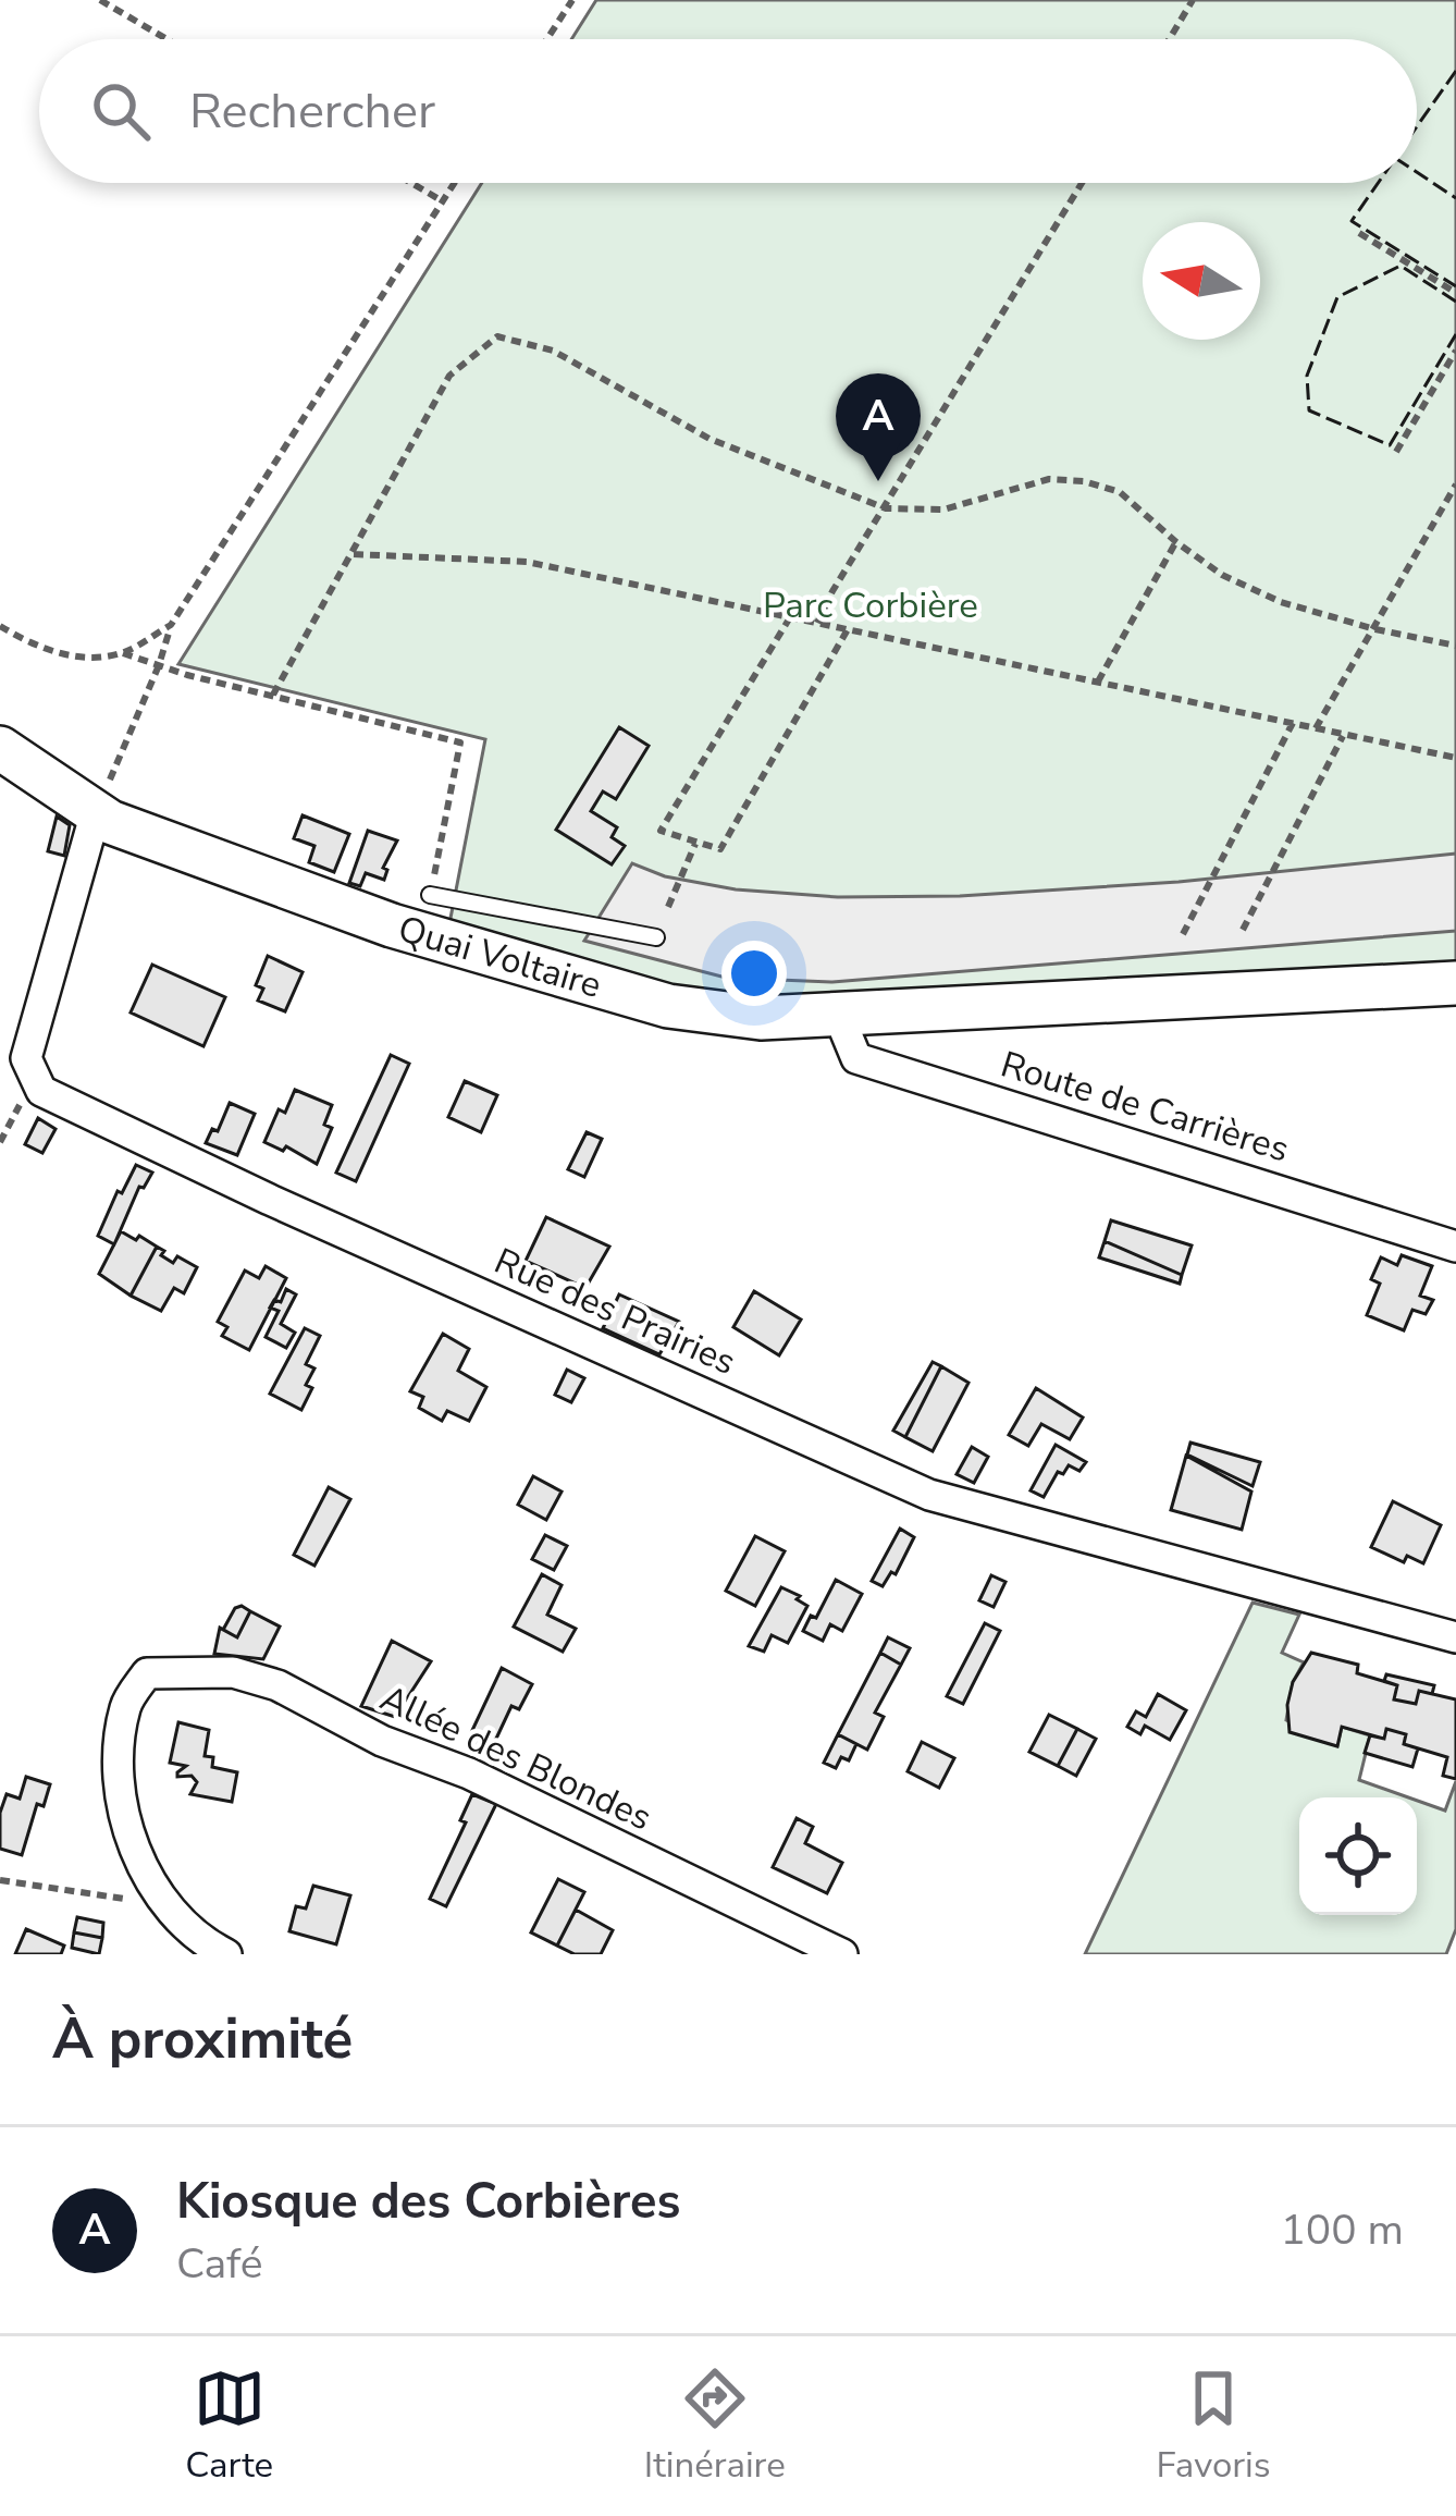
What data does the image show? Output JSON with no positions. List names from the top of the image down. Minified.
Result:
{"streets":{"main road":["Quai Voltaire"],"street":["Route de Carrières","Rue des Prairies","Allée des Blondes"]},"crossings":[["Quai Voltaire","Route de Carrières"],["Quai Voltaire","Rue des Prairies"]],"parks":["Parc Corbière"],"north":"left","page":{"search":"Rechercher","pins":"A","heading":"À proximité","list":[{"mark":"A","name":"Kiosque des Corbières","note":"Café","value":"100 m"}],"nav":["Carte","Itinéraire","Favoris"]}}
